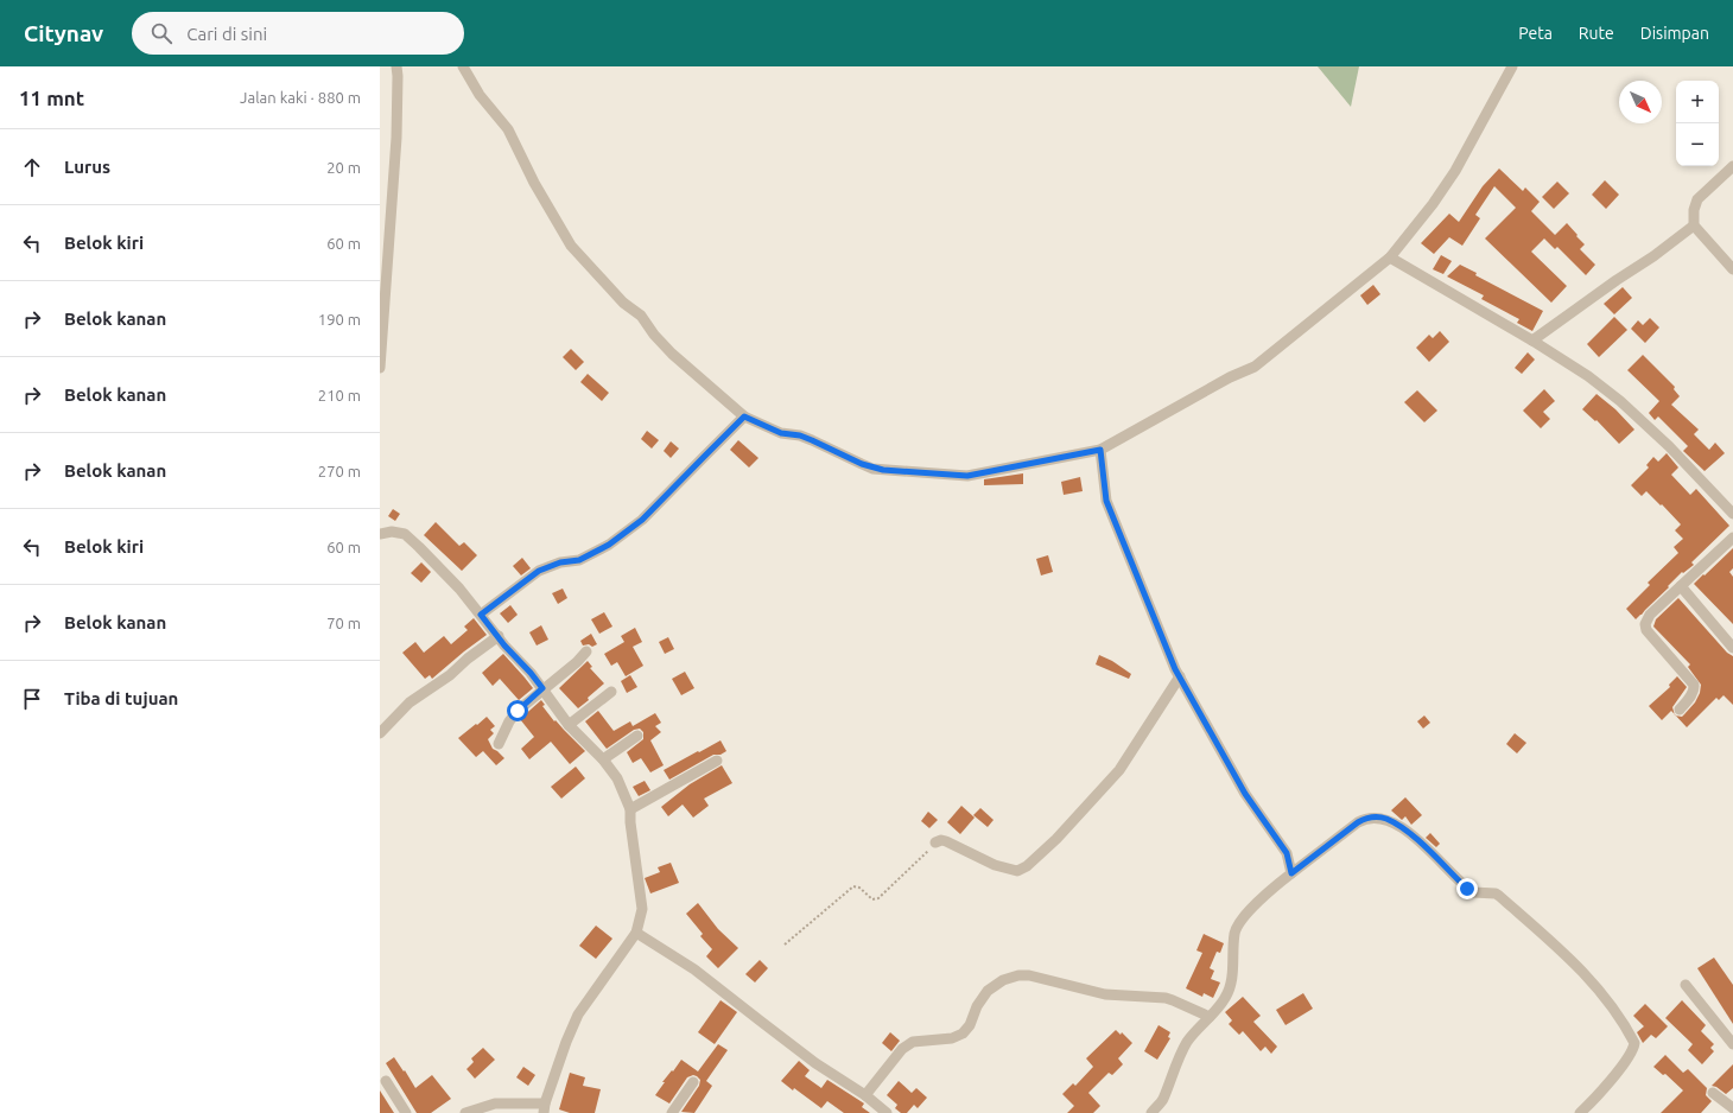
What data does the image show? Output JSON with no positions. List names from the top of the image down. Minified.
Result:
{"north":"bottom right","page":{"header":"Citynav","search":"Cari di sini","nav":["Peta","Rute","Disimpan"],"heading":["11 mnt","Jalan kaki · 880 m"],"map_buttons":["+","−"],"list":[["Lurus","20 m"],["Belok kiri","60 m"],["Belok kanan","190 m"],["Belok kanan","210 m"],["Belok kanan","270 m"],["Belok kiri","60 m"],["Belok kanan","70 m"],"Tiba di tujuan"]}}
